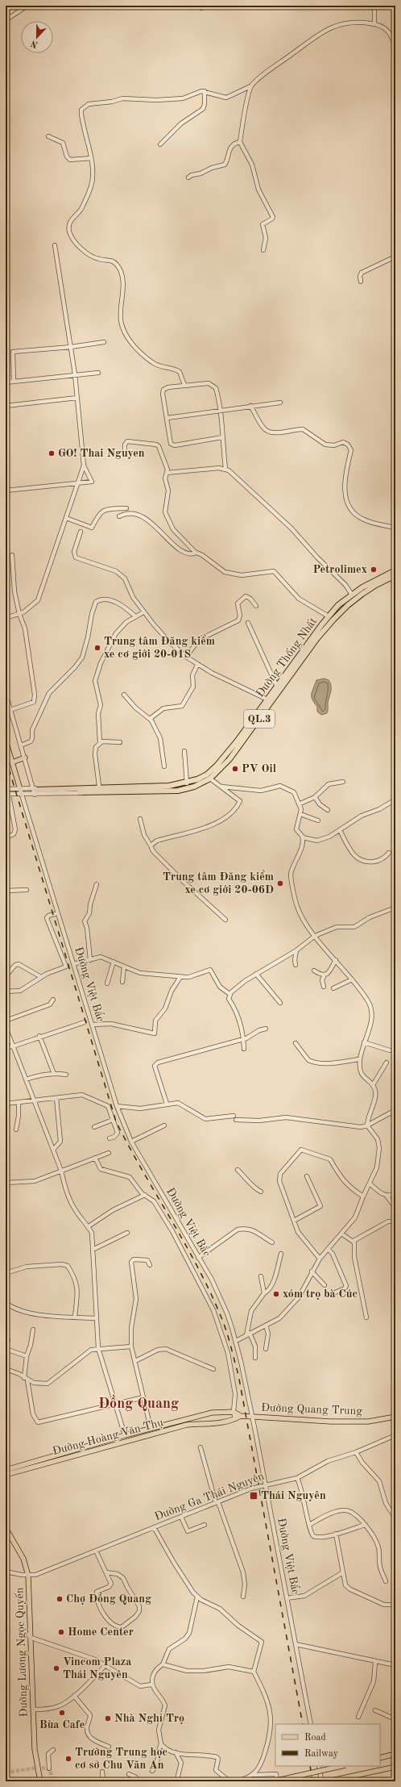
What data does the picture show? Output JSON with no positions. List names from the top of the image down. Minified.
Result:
{"streets":{"highway":["Đường Thống Nhất","QL.3"],"main road":["Đường Việt Bắc","Đường Quang Trung","Đường Hoàng Văn Thụ","Đường Lương Ngọc Quyến"],"street":["Đường Ga Thái Nguyên"]},"crossings":[["Đường Việt Bắc","Đường Quang Trung"],["Đường Việt Bắc","Đường Ga Thái Nguyên"],["Đường Quang Trung","Đường Hoàng Văn Thụ"],["Đường Ga Thái Nguyên","Đường Lương Ngọc Quyến"]],"districts":["Đồng Quang"],"places":{"other":["GO! Thai Nguyen","Petrolimex","Trung tâm Đăng kiểm xe cơ giới 20-01S","PV Oil","Trung tâm Đăng kiểm xe cơ giới 20-06D","xóm trọ bà Cúc","Chợ Đồng Quang","Home Center","Vincom Plaza Thái Nguyên","Bùa Cafe","Nhà Nghỉ Trọ","Trường Trung học cơ sở Chu Văn An"],"transit":["Thái Nguyên"]},"legend":["Road","Railway"],"north":"bottom"}
